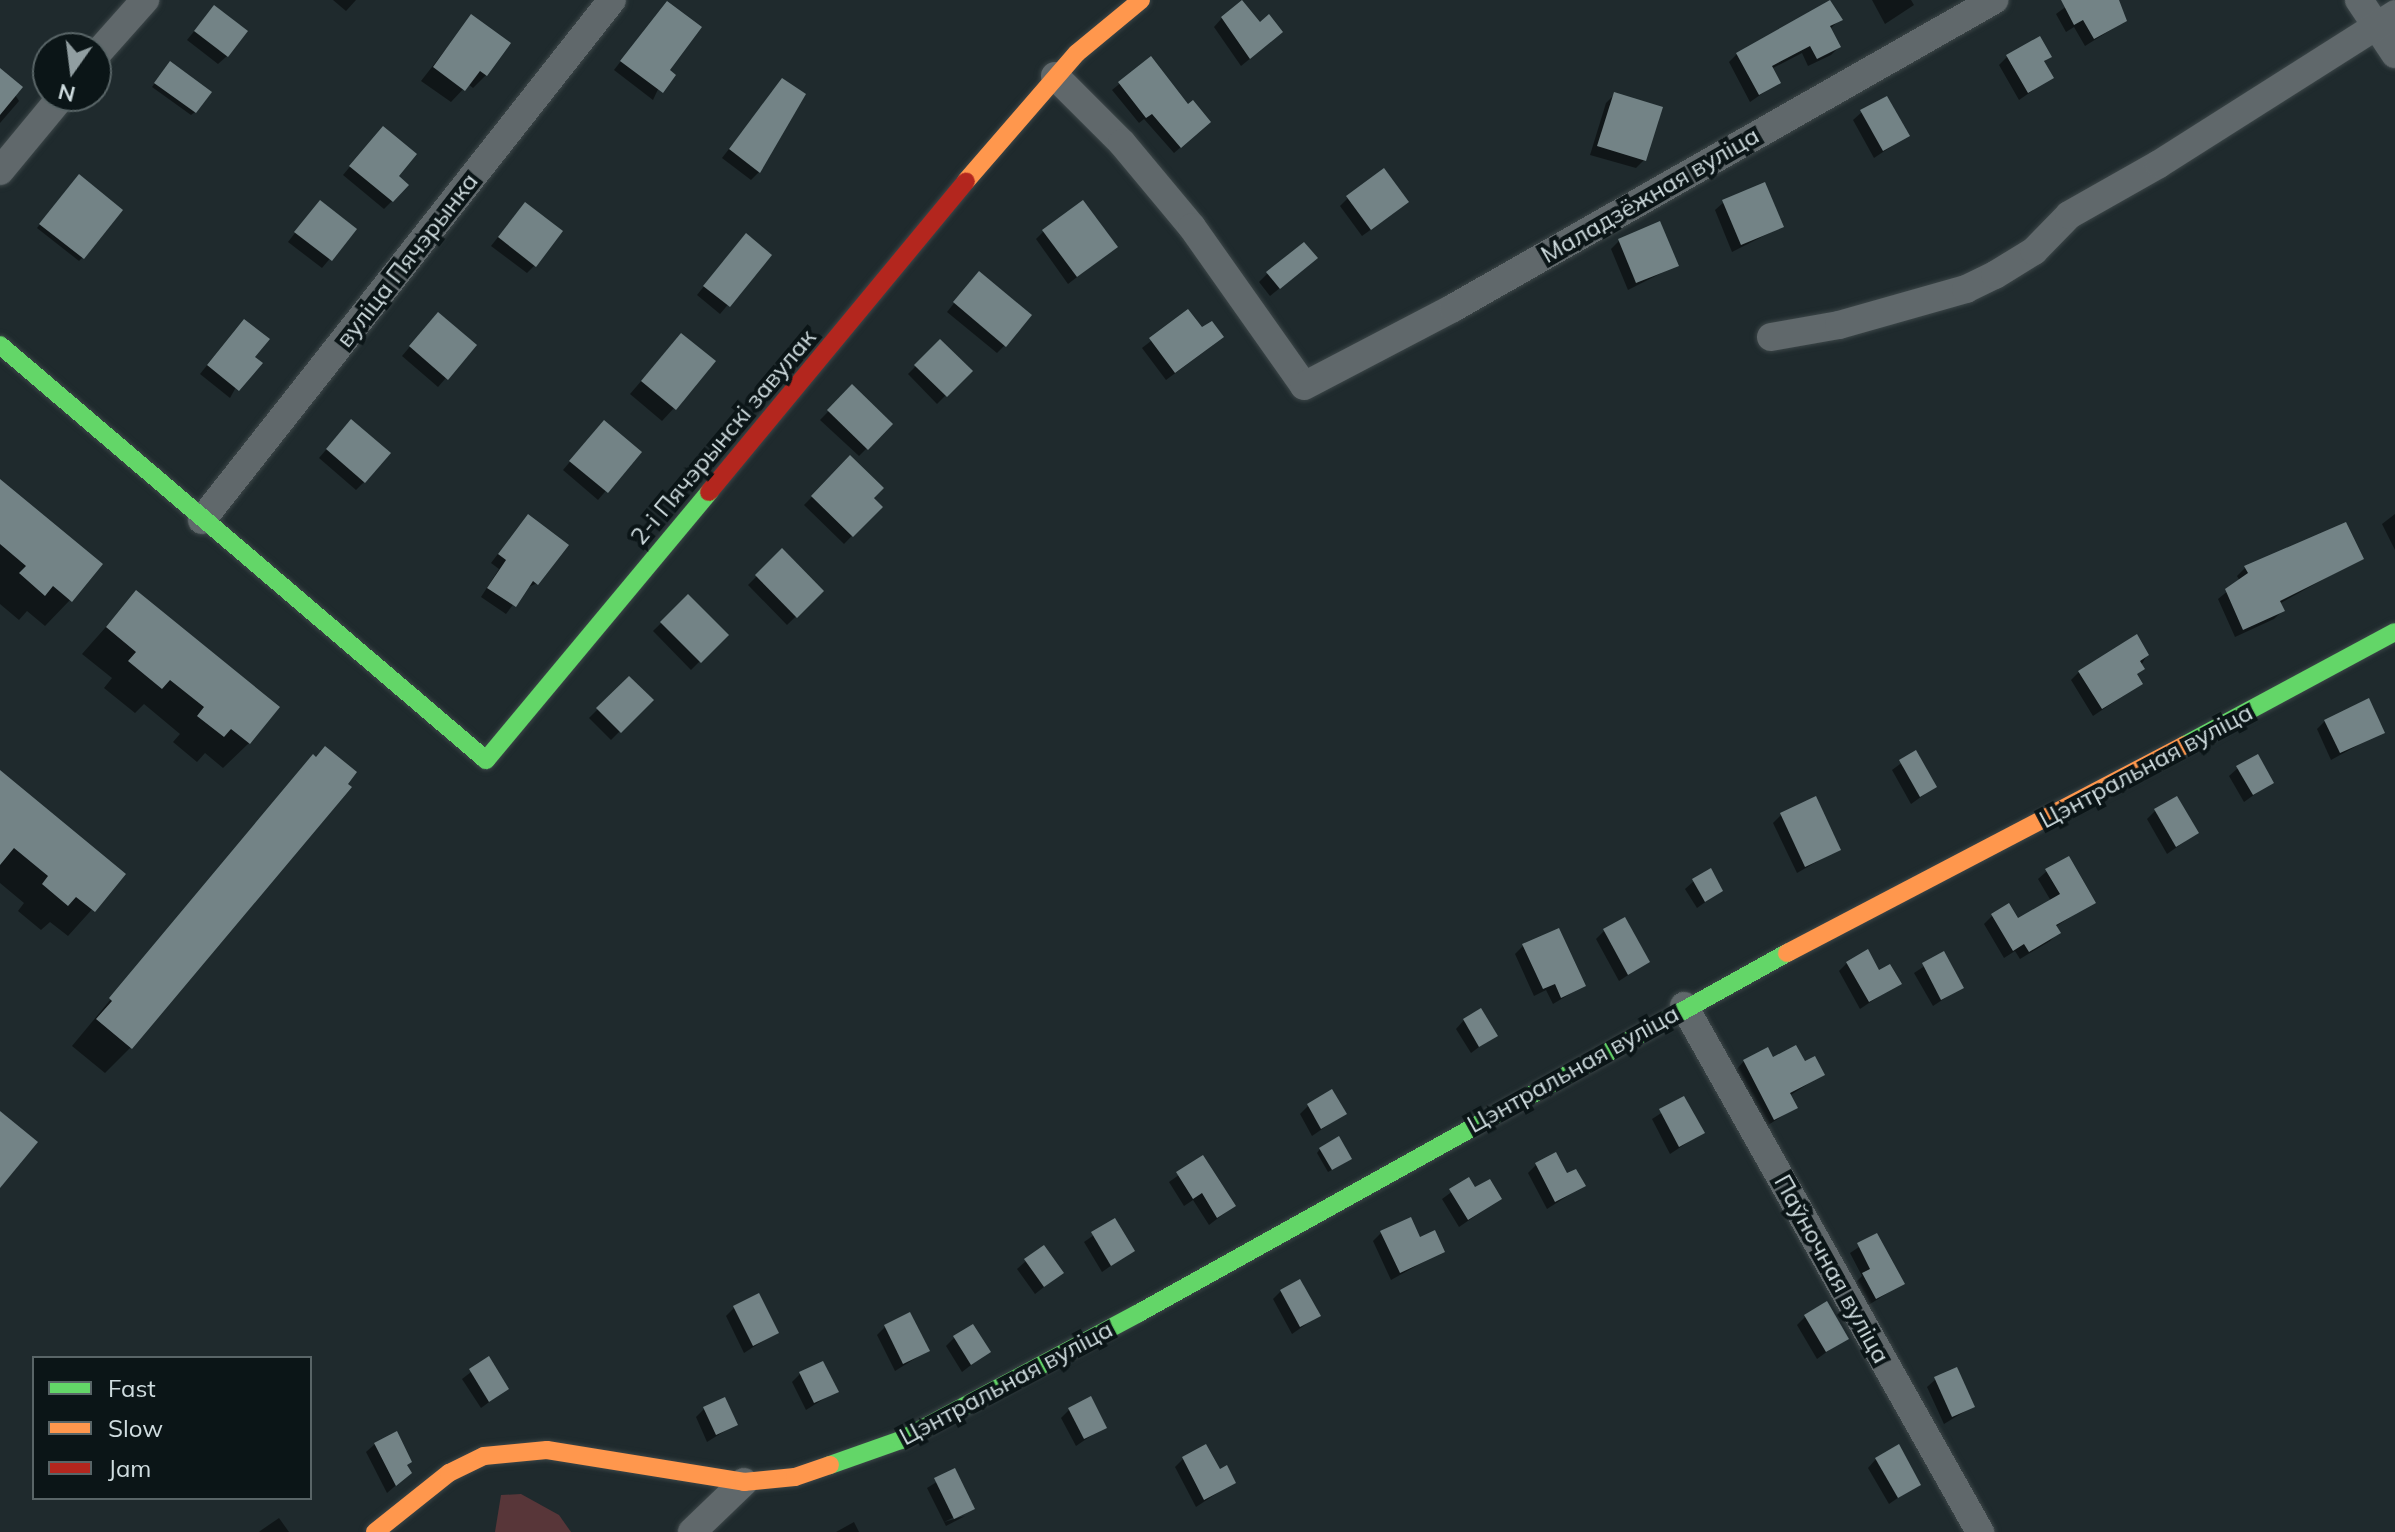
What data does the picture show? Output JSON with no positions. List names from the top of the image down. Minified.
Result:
{"streets":{"street":["Маладзёжная вуліца","вуліца Пячэрынка","2-і Пячэрынскі завулак","Цэнтральная вуліца","Паўночная вуліца"]},"crossings":[["Маладзёжная вуліца","2-і Пячэрынскі завулак"],["вуліца Пячэрынка","2-і Пячэрынскі завулак"],["Цэнтральная вуліца","Паўночная вуліца"]],"legend":["Fast","Slow","Jam"],"north":"bottom"}
